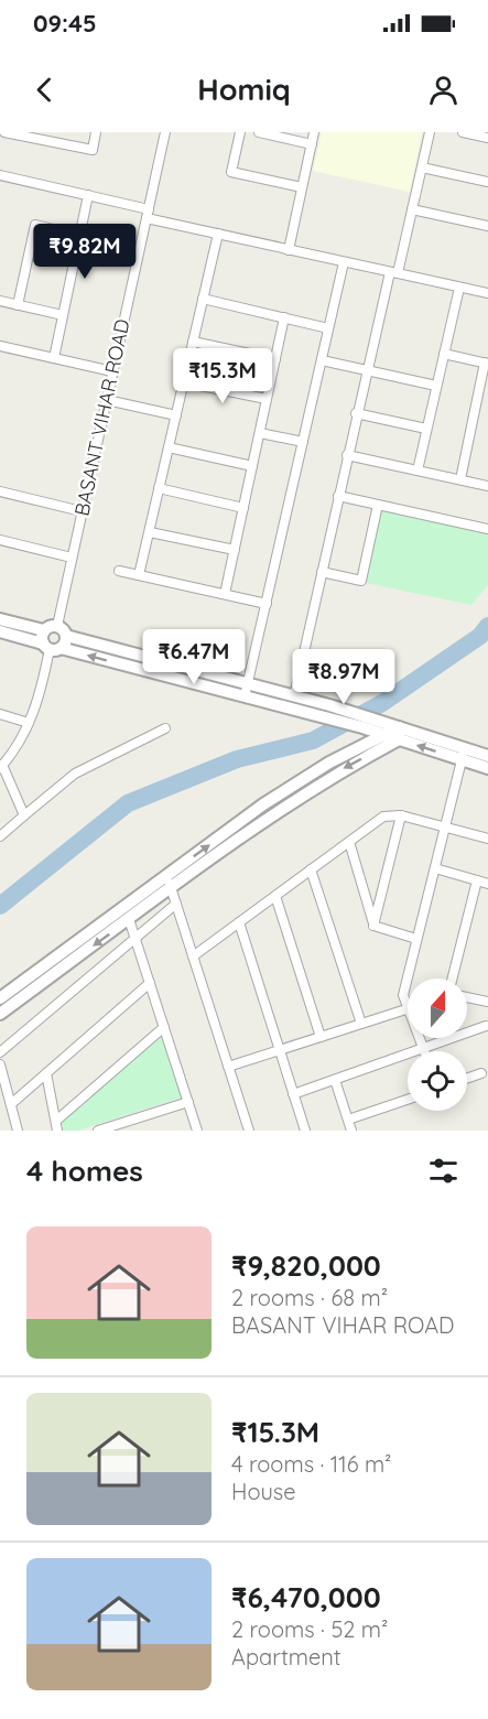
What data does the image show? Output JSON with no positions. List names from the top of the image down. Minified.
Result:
{"streets":{"street":["BASANT VIHAR ROAD"]},"north":"top","page":{"status":"09:45","header":"Homiq","price":["₹9.82M","₹15.3M","₹6.47M","₹8.97M"],"heading":"4 homes","list":[{"name":"₹9,820,000","note":"2 rooms · 68 m² · BASANT VIHAR ROAD"},{"name":"₹15.3M","note":"4 rooms · 116 m² · House"},{"name":"₹6,470,000","note":"2 rooms · 52 m² · Apartment"}]}}
